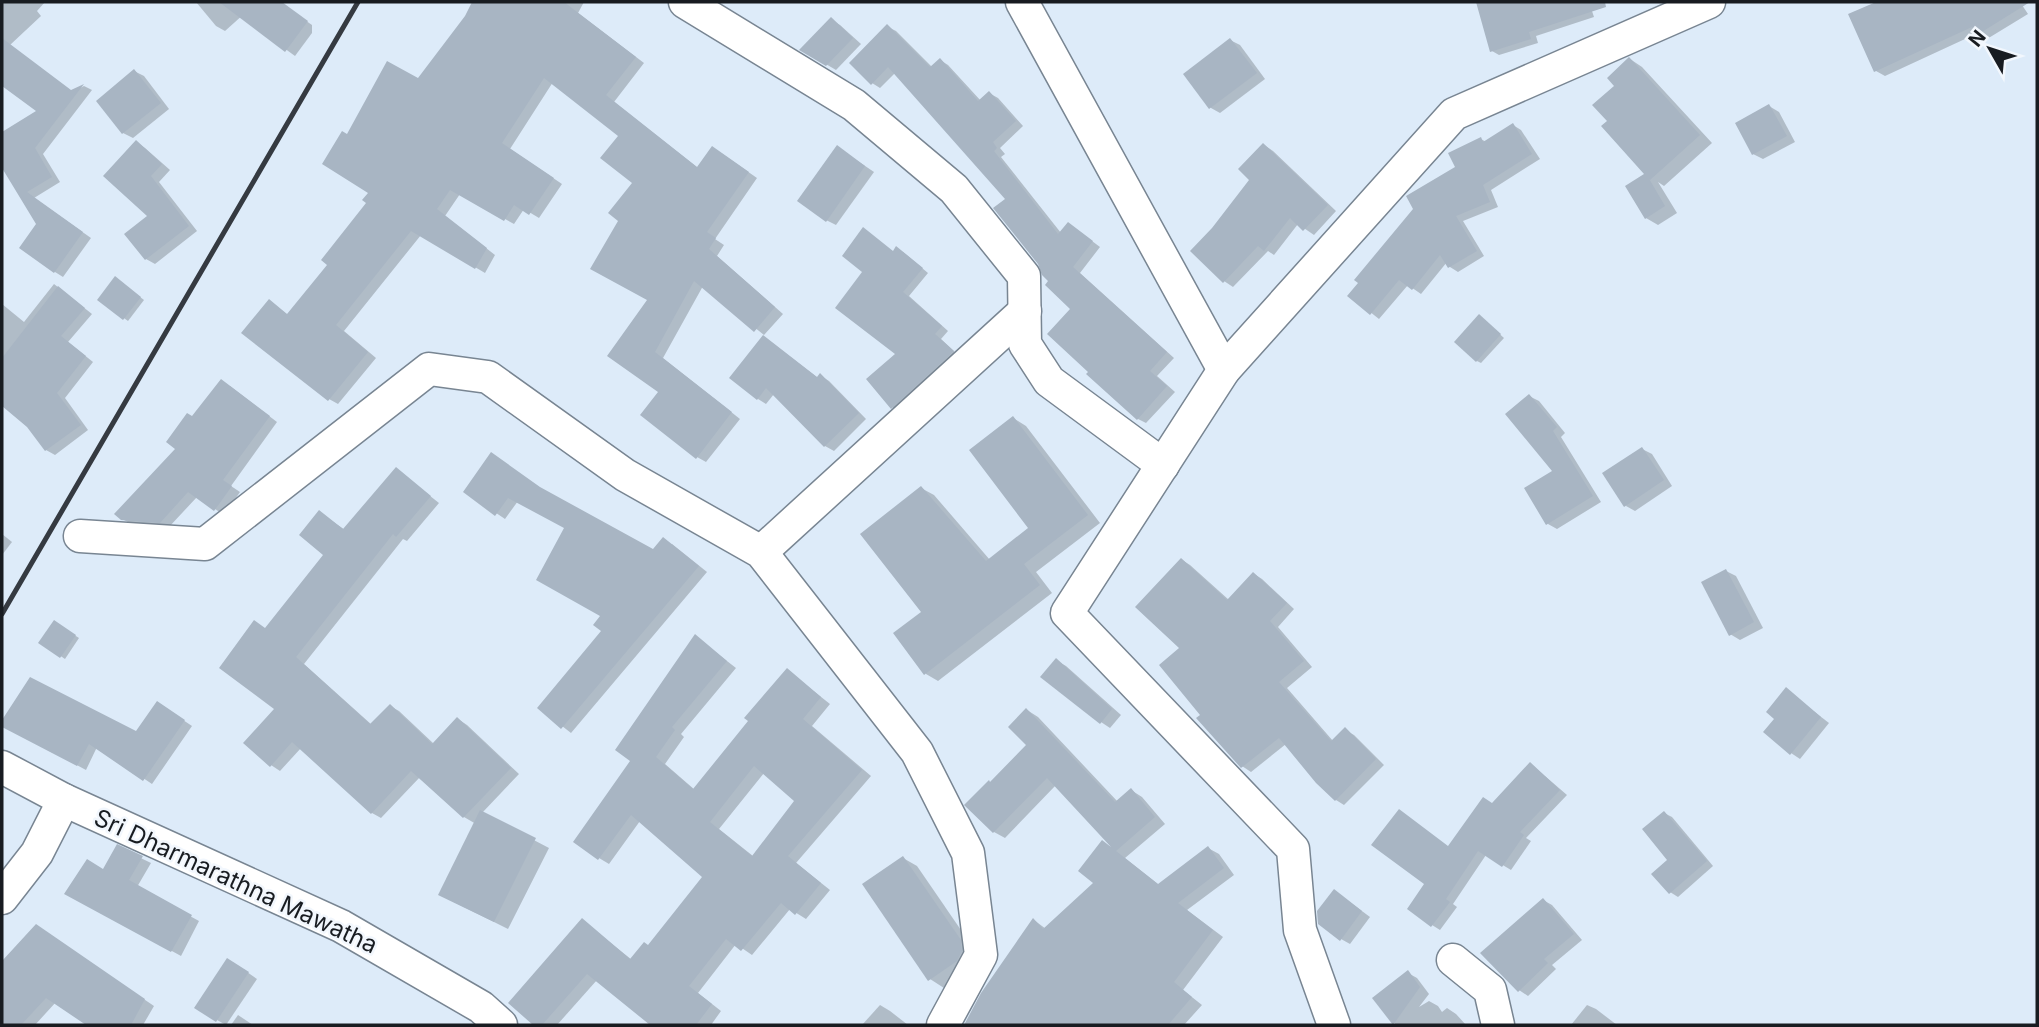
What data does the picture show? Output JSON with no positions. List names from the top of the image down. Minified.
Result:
{"streets":{"street":["Sri Dharmarathna Mawatha"]},"north":"top left"}
